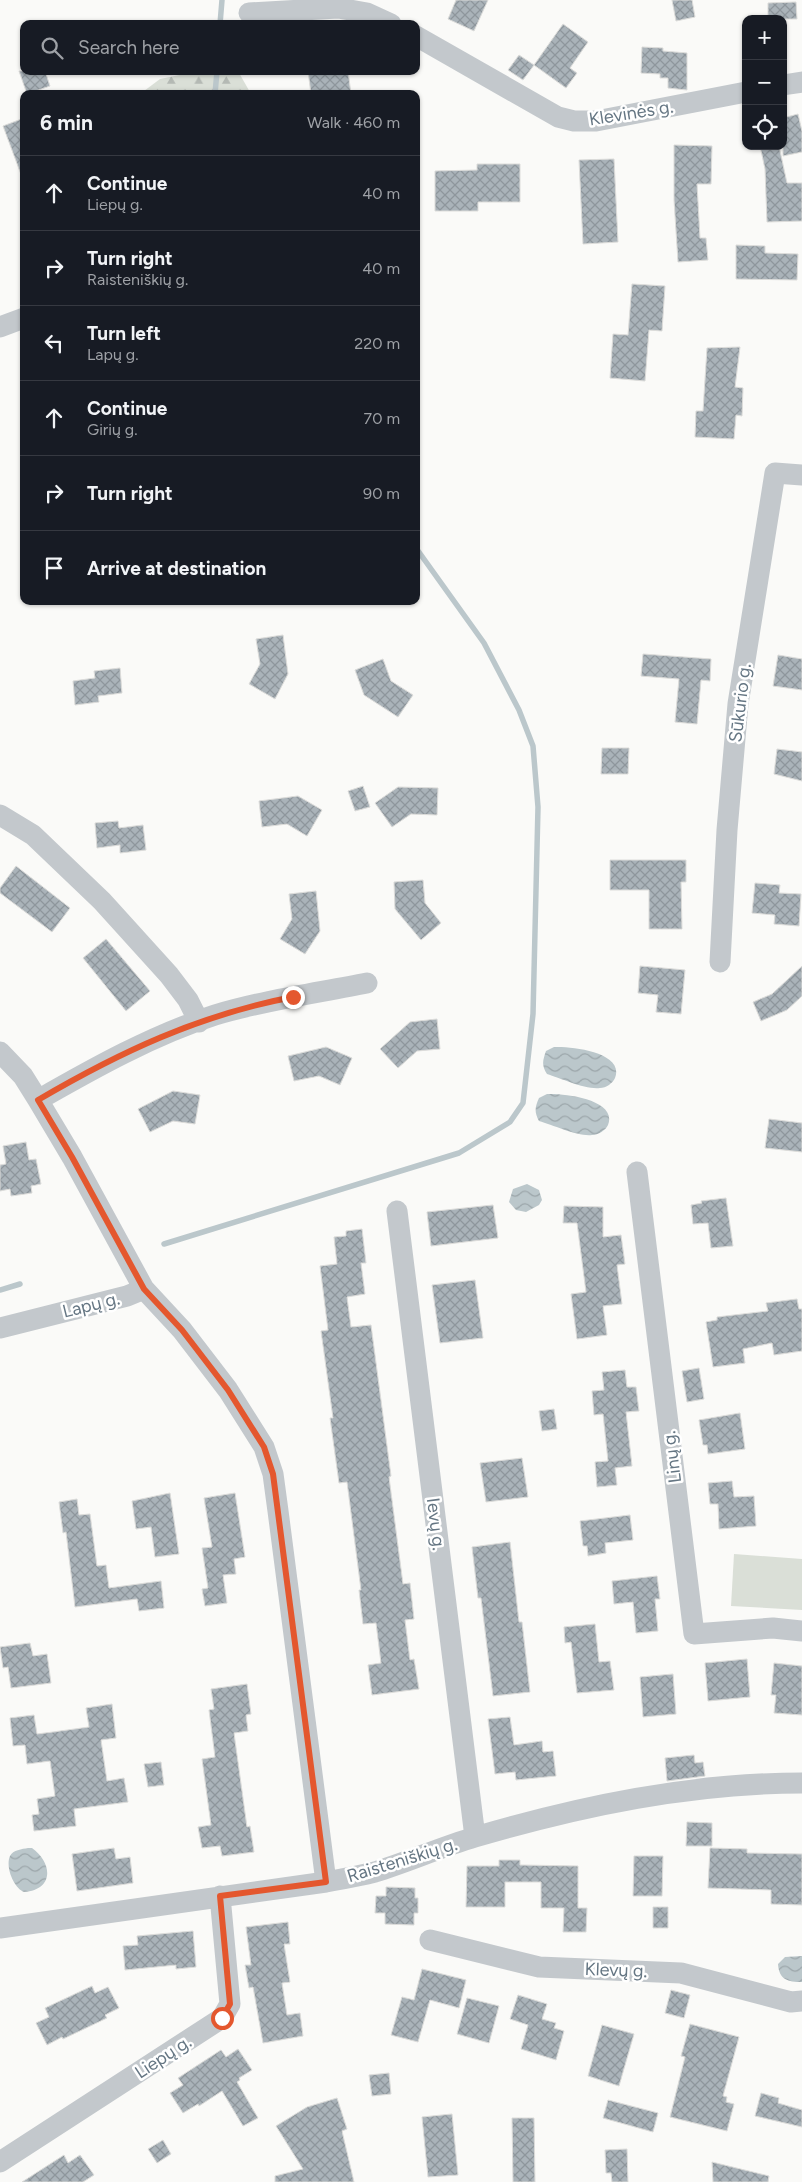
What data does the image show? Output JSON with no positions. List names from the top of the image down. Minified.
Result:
{"streets":{"street":["Klevinės g.","Sūkurio g.","Lapų g.","Linų g.","Ievų g.","Raisteniškių g.","Klevų g.","Liepų g."]},"crossings":[["Ievų g.","Raisteniškių g."],["Raisteniškių g.","Liepų g."]],"page":{"map_buttons":["+","−"],"search":"Search here","heading":["6 min","Walk · 460 m"],"list":[["Continue","Liepų g.","40 m"],["Turn right","Raisteniškių g.","40 m"],["Turn left","Lapų g.","220 m"],["Continue","Girių g.","70 m"],["Turn right","90 m"],"Arrive at destination"]}}
